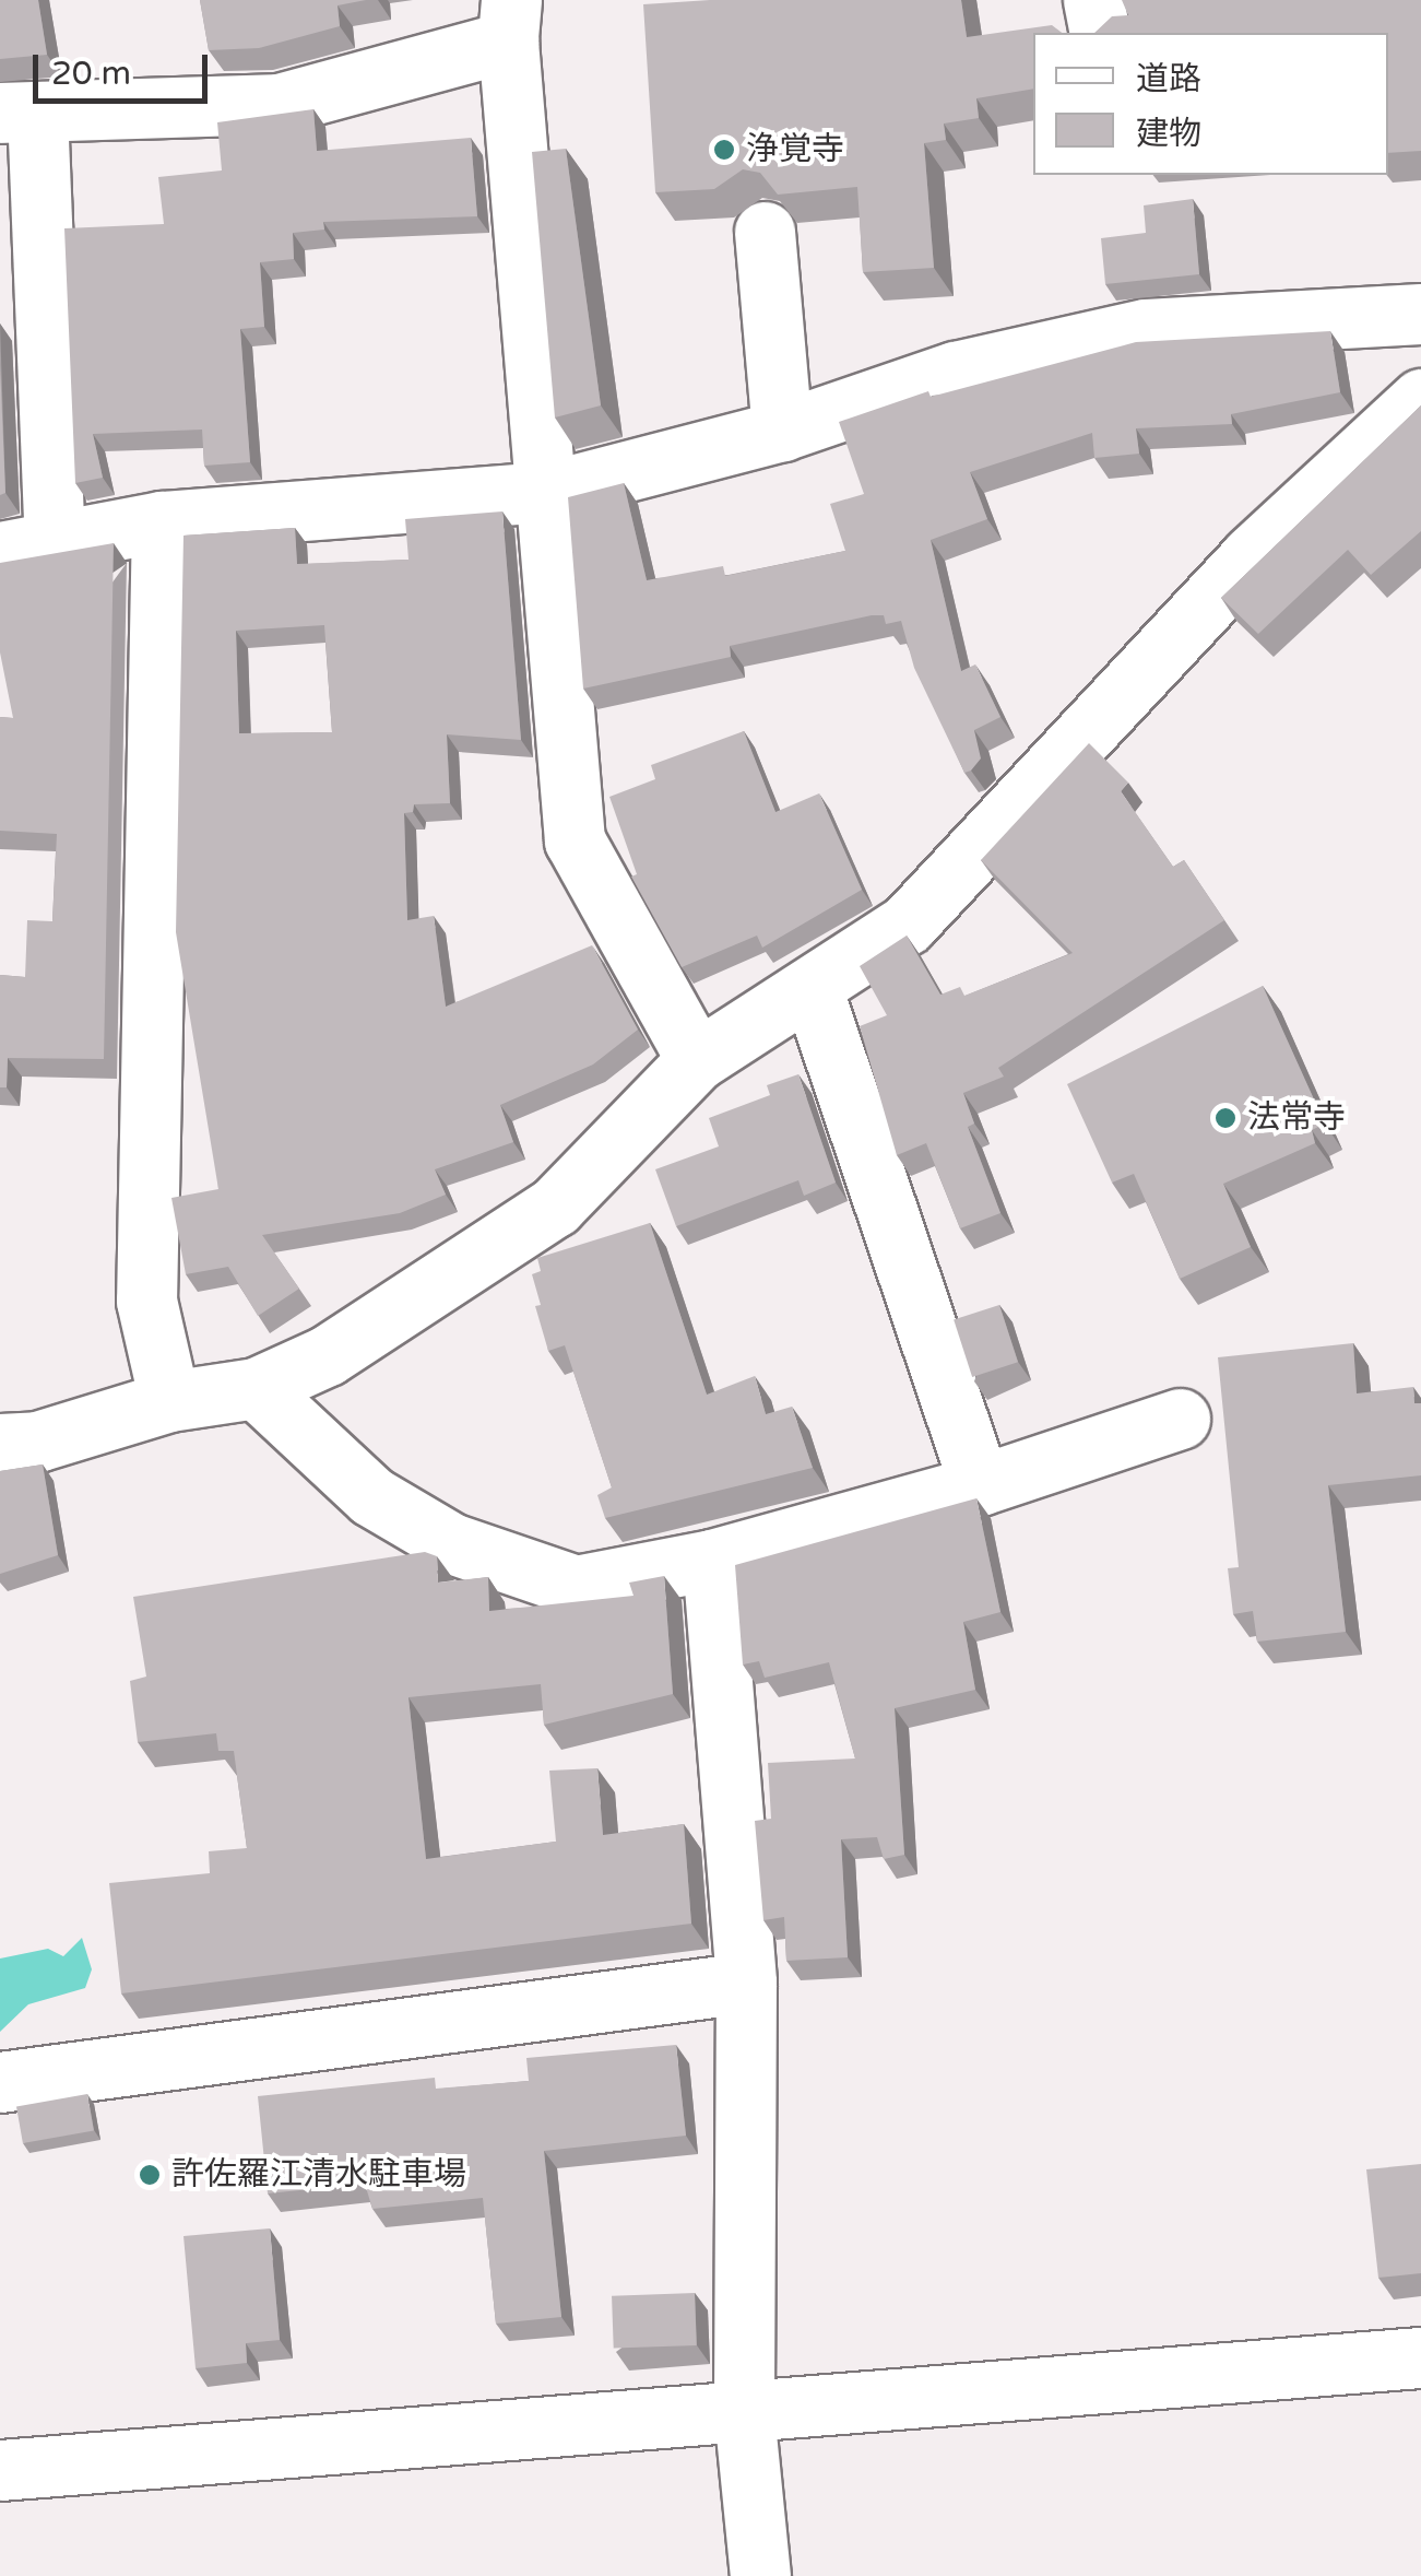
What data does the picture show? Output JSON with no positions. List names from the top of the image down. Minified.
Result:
{"places":["浄覚寺","法常寺","許佐羅江清水駐車場"],"legend":["道路","建物"],"scale_bar":"20 m"}
